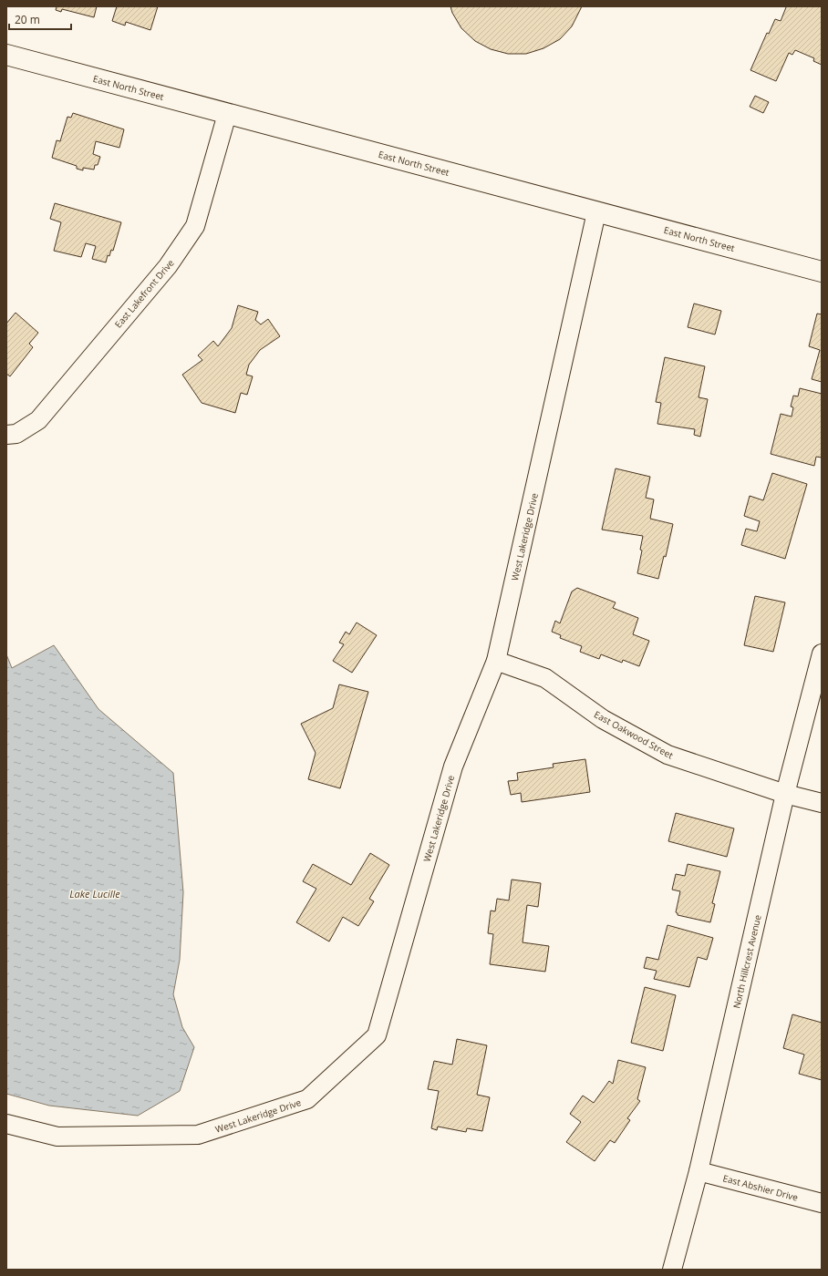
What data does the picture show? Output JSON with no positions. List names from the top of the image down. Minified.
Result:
{"streets":{"main road":["East North Street"],"street":["East Lakefront Drive","West Lakeridge Drive","East Oakwood Street","North Hillcrest Avenue","East Abshier Drive"]},"crossings":[["East North Street","East Lakefront Drive"],["East North Street","West Lakeridge Drive"],["West Lakeridge Drive","East Oakwood Street"],["East Oakwood Street","North Hillcrest Avenue"],["North Hillcrest Avenue","East Abshier Drive"]],"water":["Lake Lucille"],"scale_bar":"20 m"}
